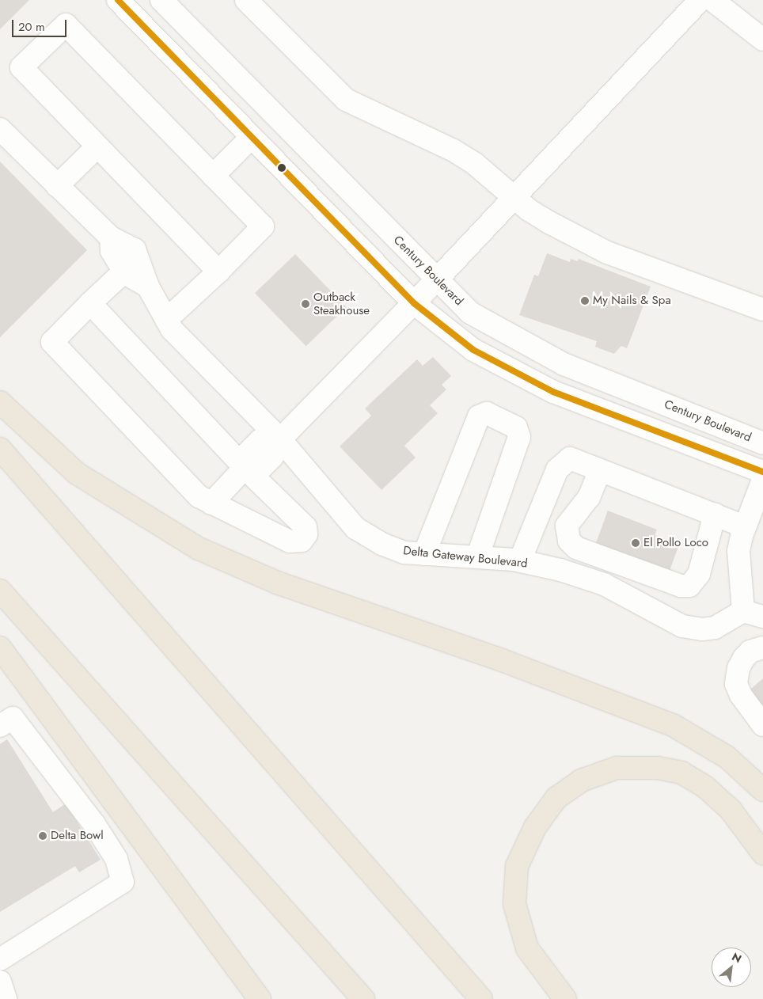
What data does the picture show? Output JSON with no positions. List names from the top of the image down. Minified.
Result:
{"streets":{"street":["Century Boulevard","Delta Gateway Boulevard"]},"places":["My Nails & Spa","Outback Steakhouse","El Pollo Loco","Delta Bowl"],"scale_bar":"20 m","north":"top right"}
